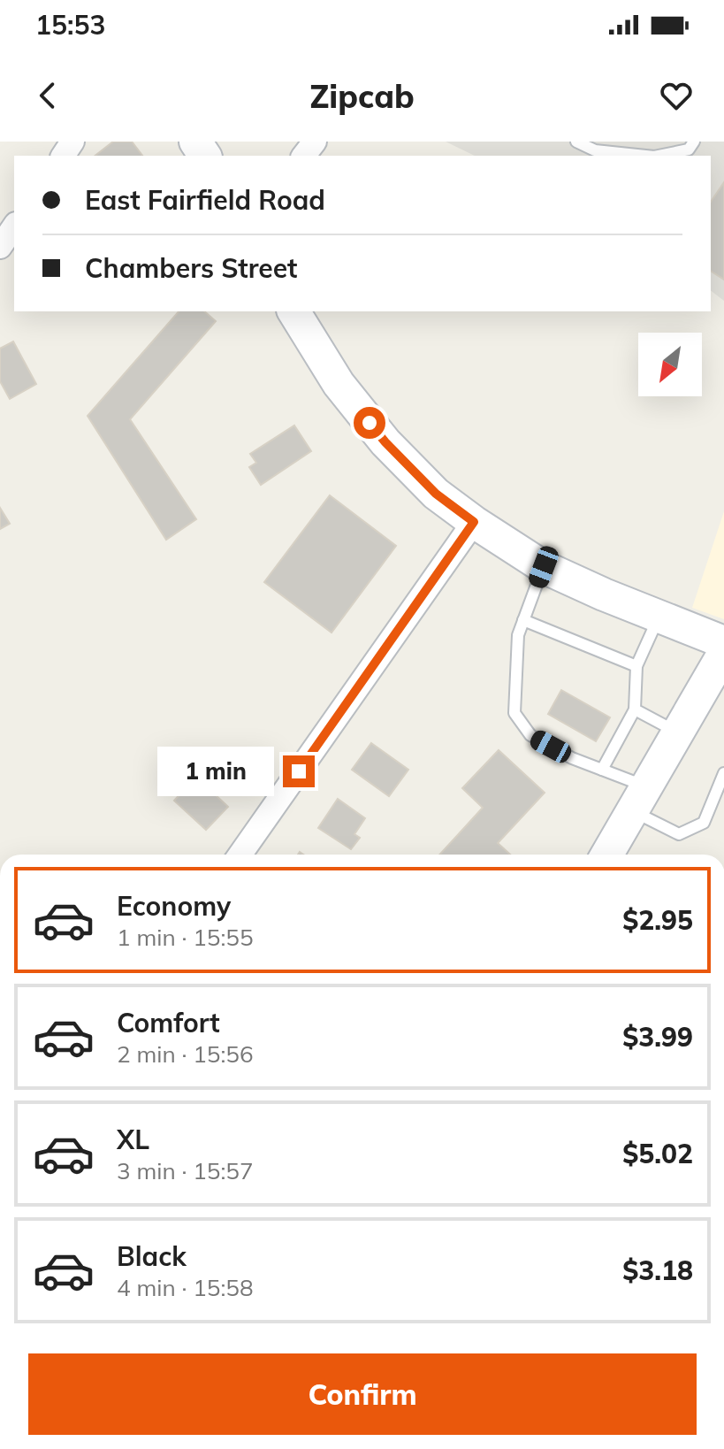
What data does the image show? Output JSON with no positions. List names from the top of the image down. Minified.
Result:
{"north":"bottom left","page":{"status":"15:53","header":"Zipcab","banner":["East Fairfield Road","Chambers Street"],"bubble":"1 min","list":[{"name":"Economy","note":"1 min · 15:55","value":"$2.95"},{"name":"Comfort","note":"2 min · 15:56","value":"$3.99"},{"name":"XL","note":"3 min · 15:57","value":"$5.02"},{"name":"Black","note":"4 min · 15:58","value":"$3.18"}],"buttons":"Confirm"}}
